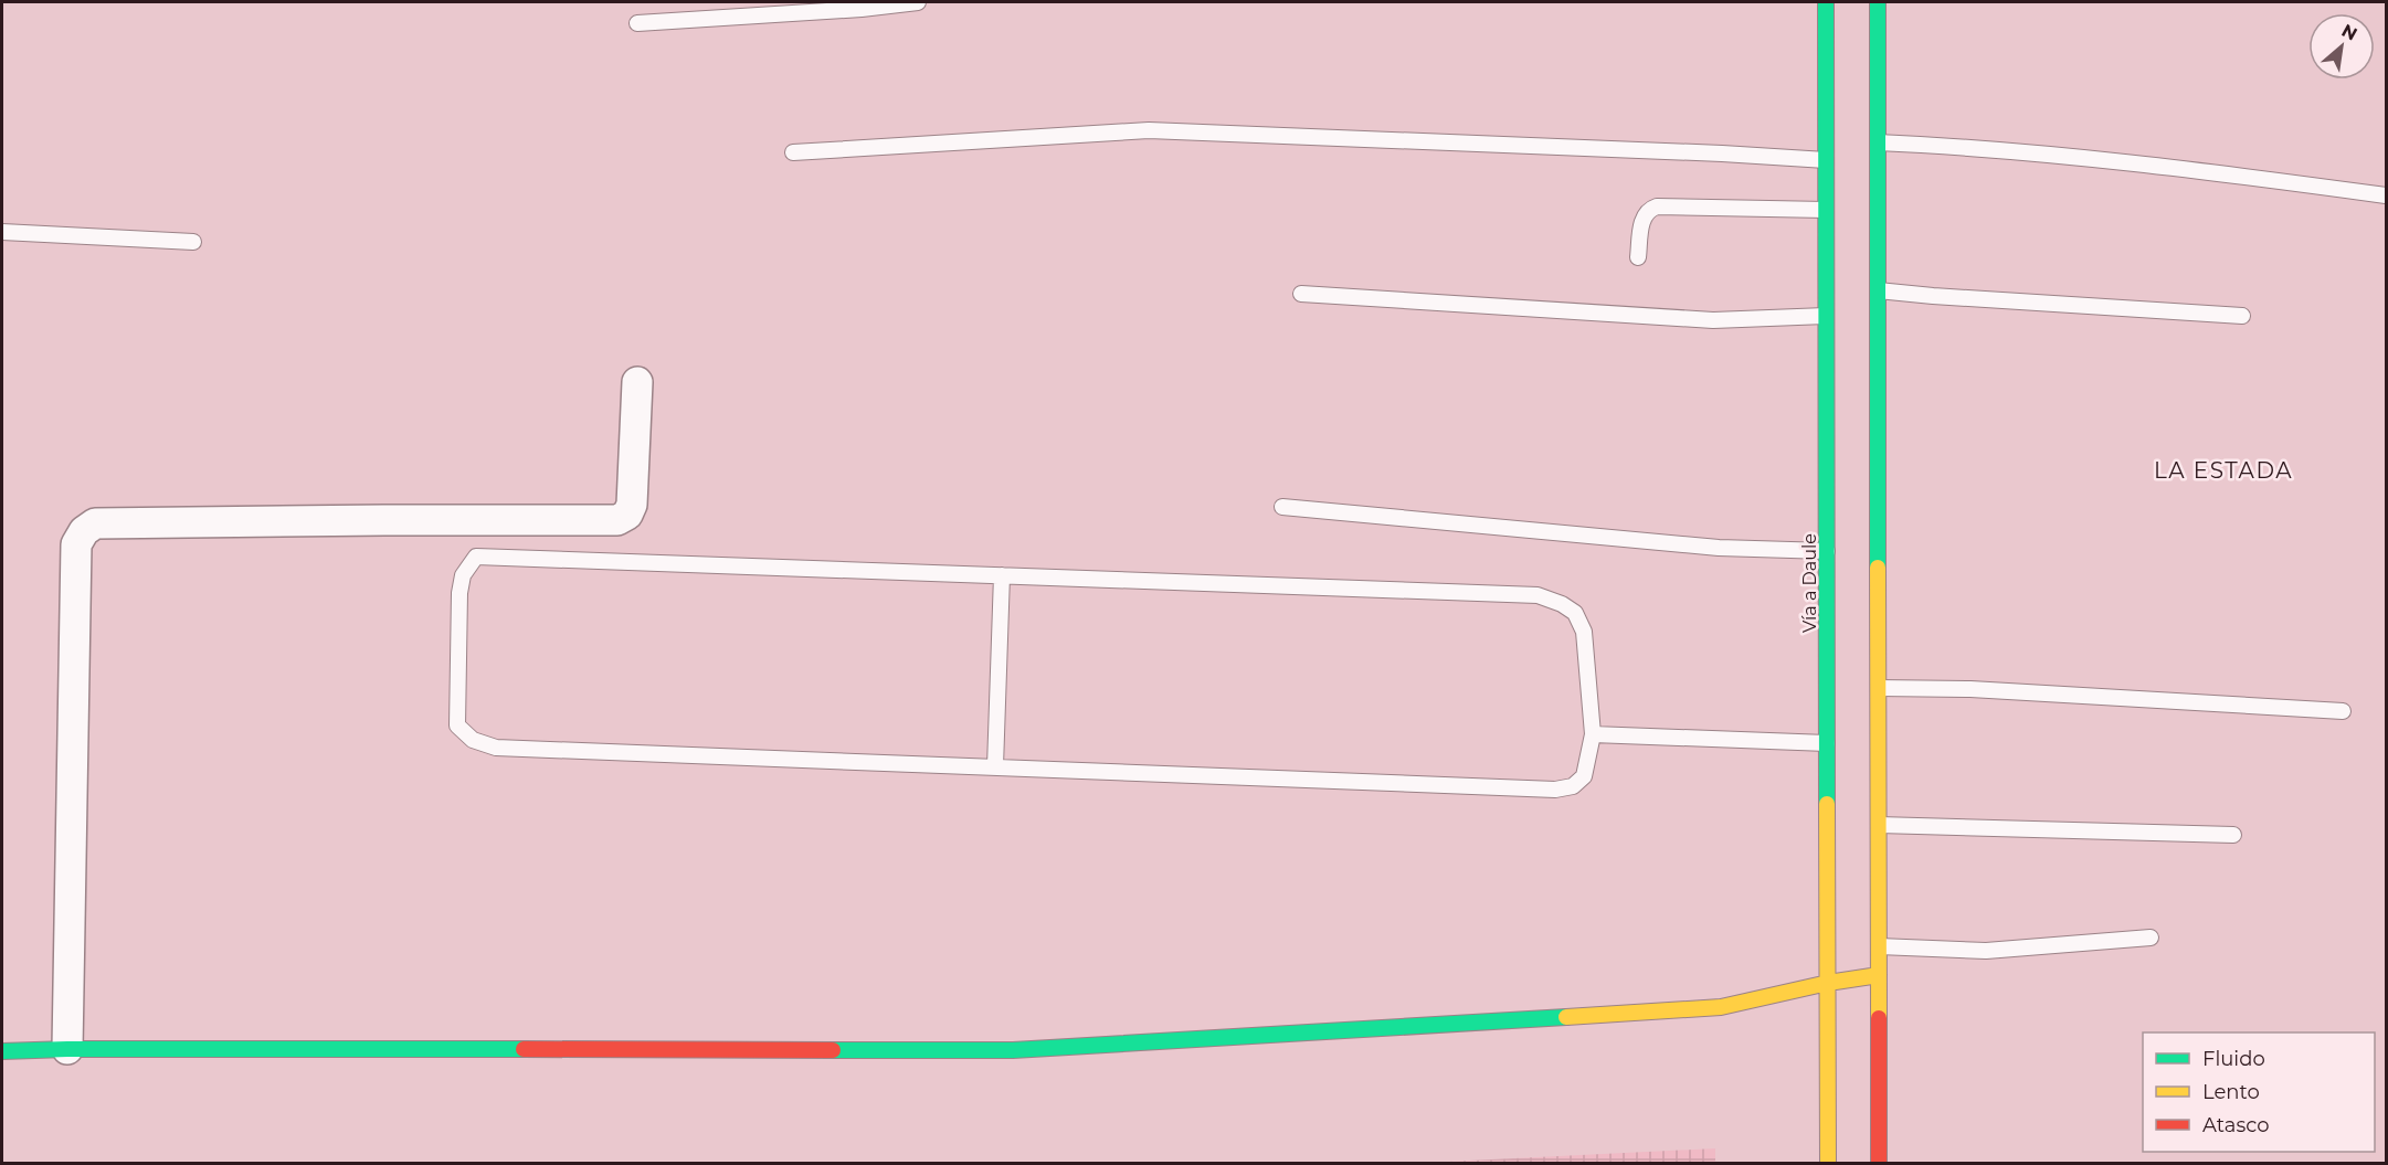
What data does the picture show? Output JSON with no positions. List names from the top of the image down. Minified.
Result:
{"streets":{"main road":["Vía a Daule"]},"districts":["LA ESTADA"],"legend":["Fluido","Lento","Atasco"],"north":"top right"}
